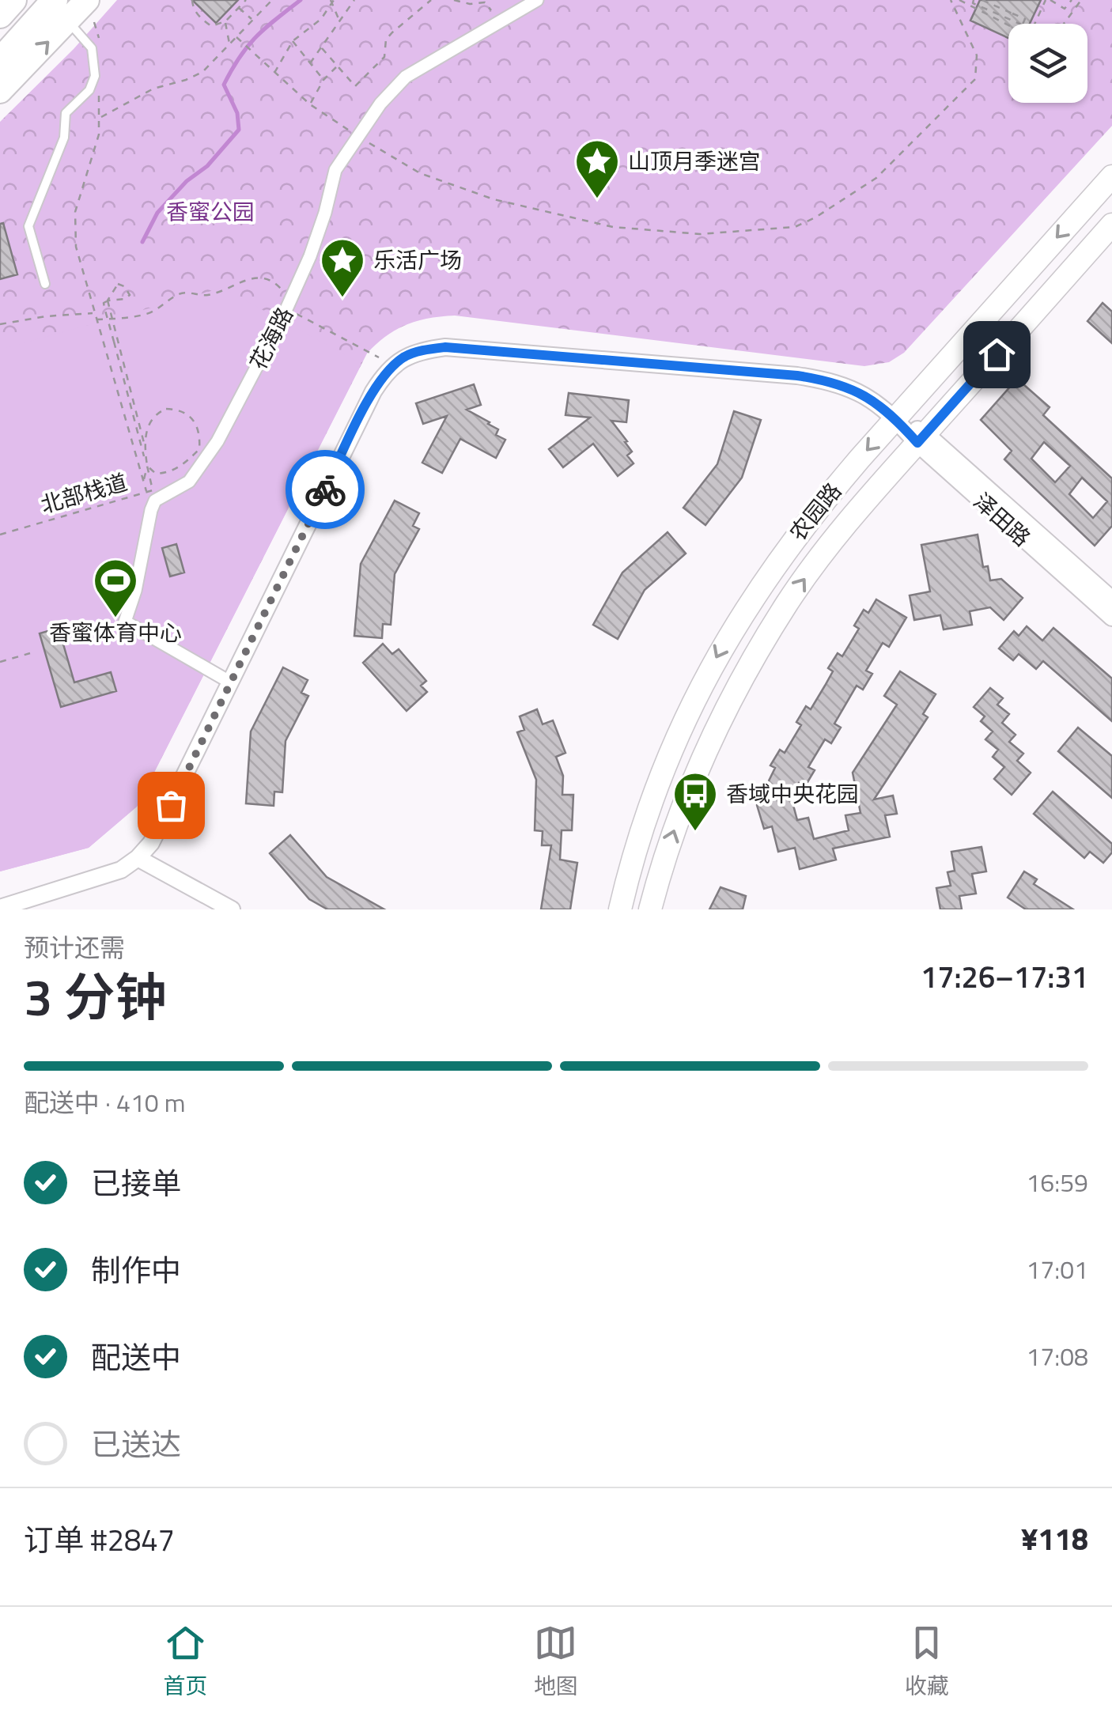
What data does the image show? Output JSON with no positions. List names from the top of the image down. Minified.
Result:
{"streets":{"main road":["农园路"],"street":["花海路","泽田路"],"path":["北部栈道"]},"crossings":[["农园路","泽田路"]],"parks":["香蜜公园"],"places":{"place":["山顶月季迷宫","乐活广场"],"sports":["香蜜体育中心"],"bus stop":["香域中央花园"]},"page":{"heading":["3 分钟","预计还需","17:26–17:31"],"panel":["订单 #2847","¥118"],"bar":"配送中 · 410 m","list":[["已接单","16:59"],["制作中","17:01"],["配送中","17:08"],"已送达"],"tabs":["首页","地图","收藏"]}}
